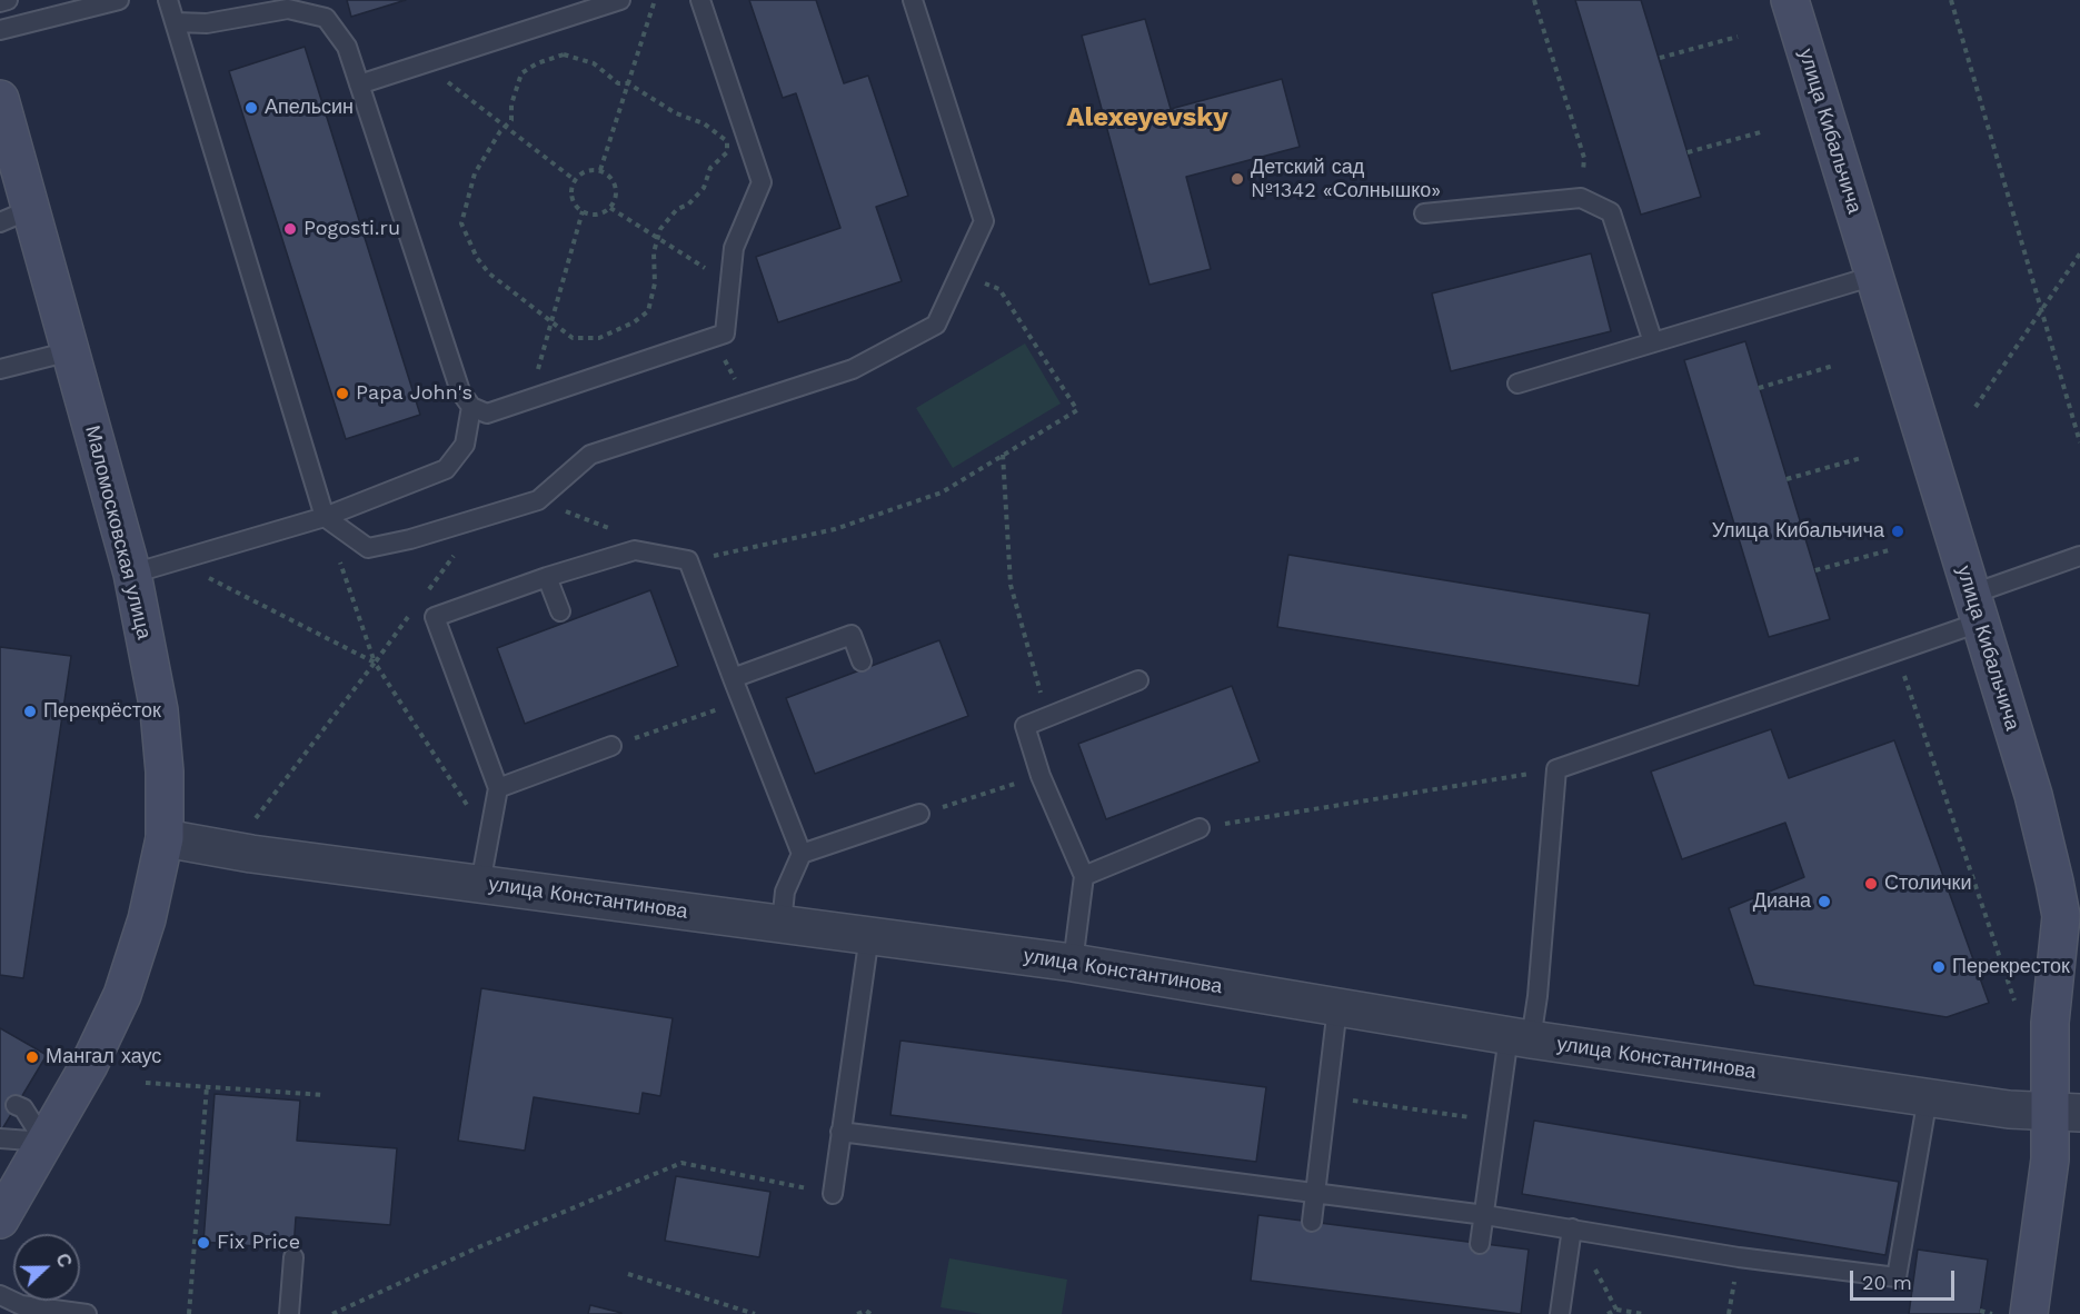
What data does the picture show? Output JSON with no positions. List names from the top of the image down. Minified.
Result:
{"streets":{"street":["улица Кибальчича","Маломосковская улица","улица Константинова"]},"crossings":[["улица Кибальчича","улица Константинова"],["Маломосковская улица","улица Константинова"]],"districts":["Alexeyevsky"],"places":["Апельсин","Детский сад №1342 «Солнышко»","Pogosti.ru","Papa John's","Улица Кибальчича","Перекрёсток","Столички","Диана","Перекресток","Мангал хаус","Fix Price"],"scale_bar":"20 m","north":"right"}
